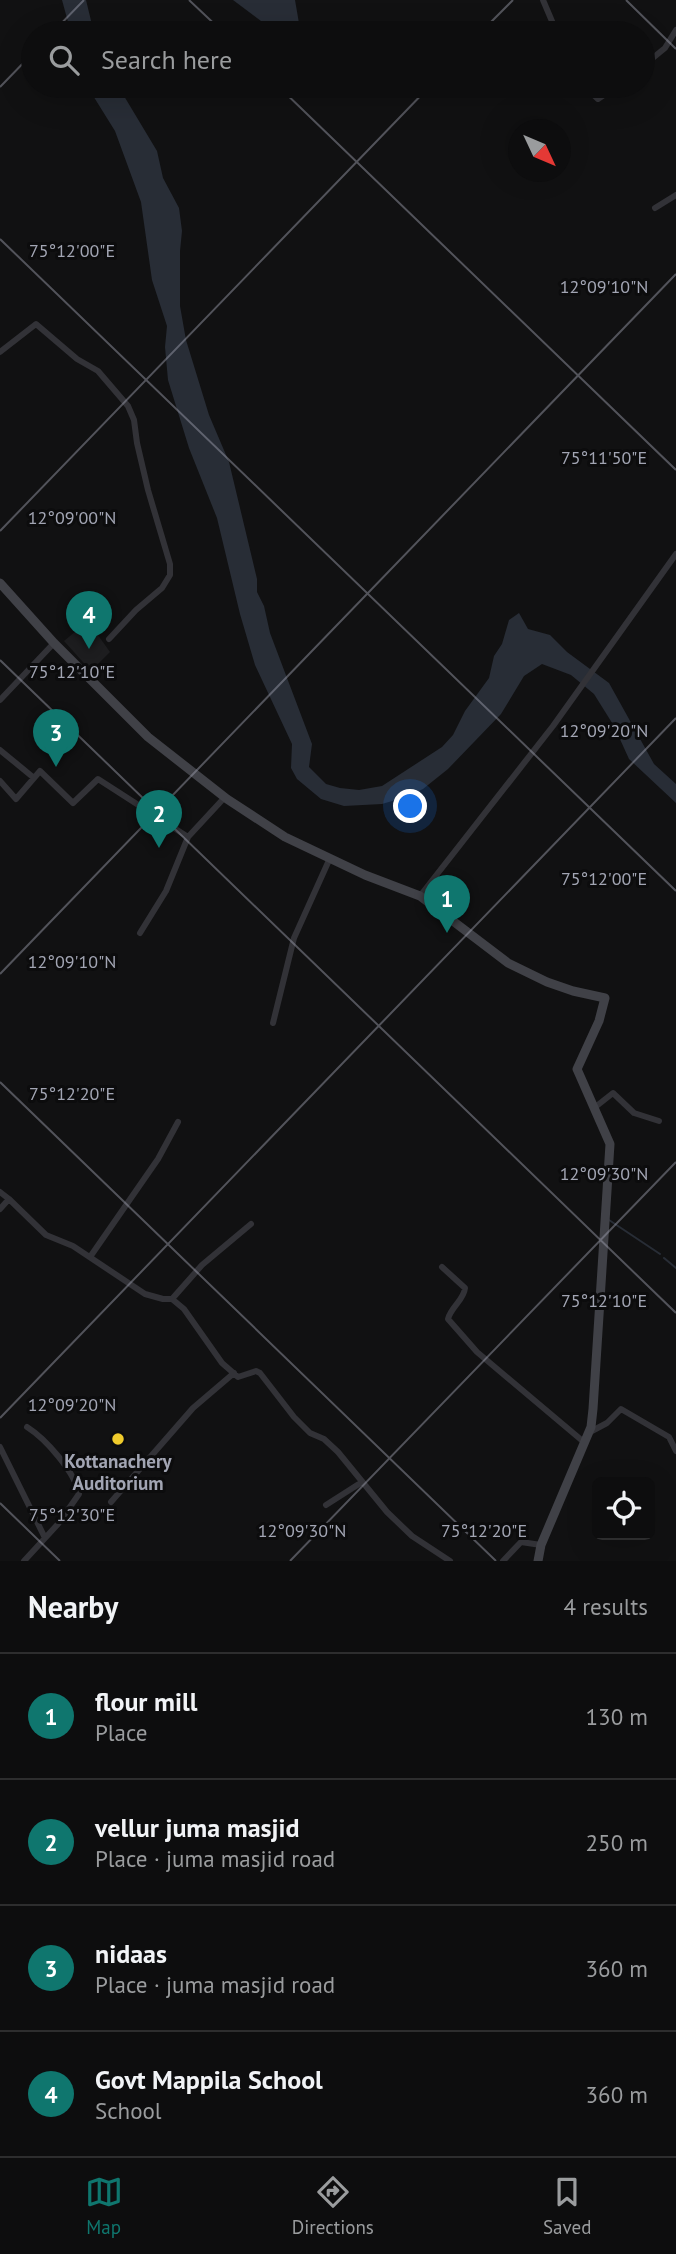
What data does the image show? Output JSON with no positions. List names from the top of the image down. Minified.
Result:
{"places":["Kottanachery Auditorium"],"north":"bottom right","page":{"search":"Search here","pins":["4","3","2","1"],"heading":["Nearby","4 results"],"list":[{"mark":"1","name":"flour mill","note":"Place","value":"130 m"},{"mark":"2","name":"vellur juma masjid","note":"Place · juma masjid road","value":"250 m"},{"mark":"3","name":"nidaas","note":"Place · juma masjid road","value":"360 m"},{"mark":"4","name":"Govt Mappila School","note":"School","value":"360 m"}],"nav":["Map","Directions","Saved"]},"coordinates":["75°12'00\"E","12°09'10\"N","75°11'50\"E","12°09'00\"N","75°12'10\"E","12°09'20\"N","75°12'20\"E","12°09'30\"N","75°12'30\"E"]}
